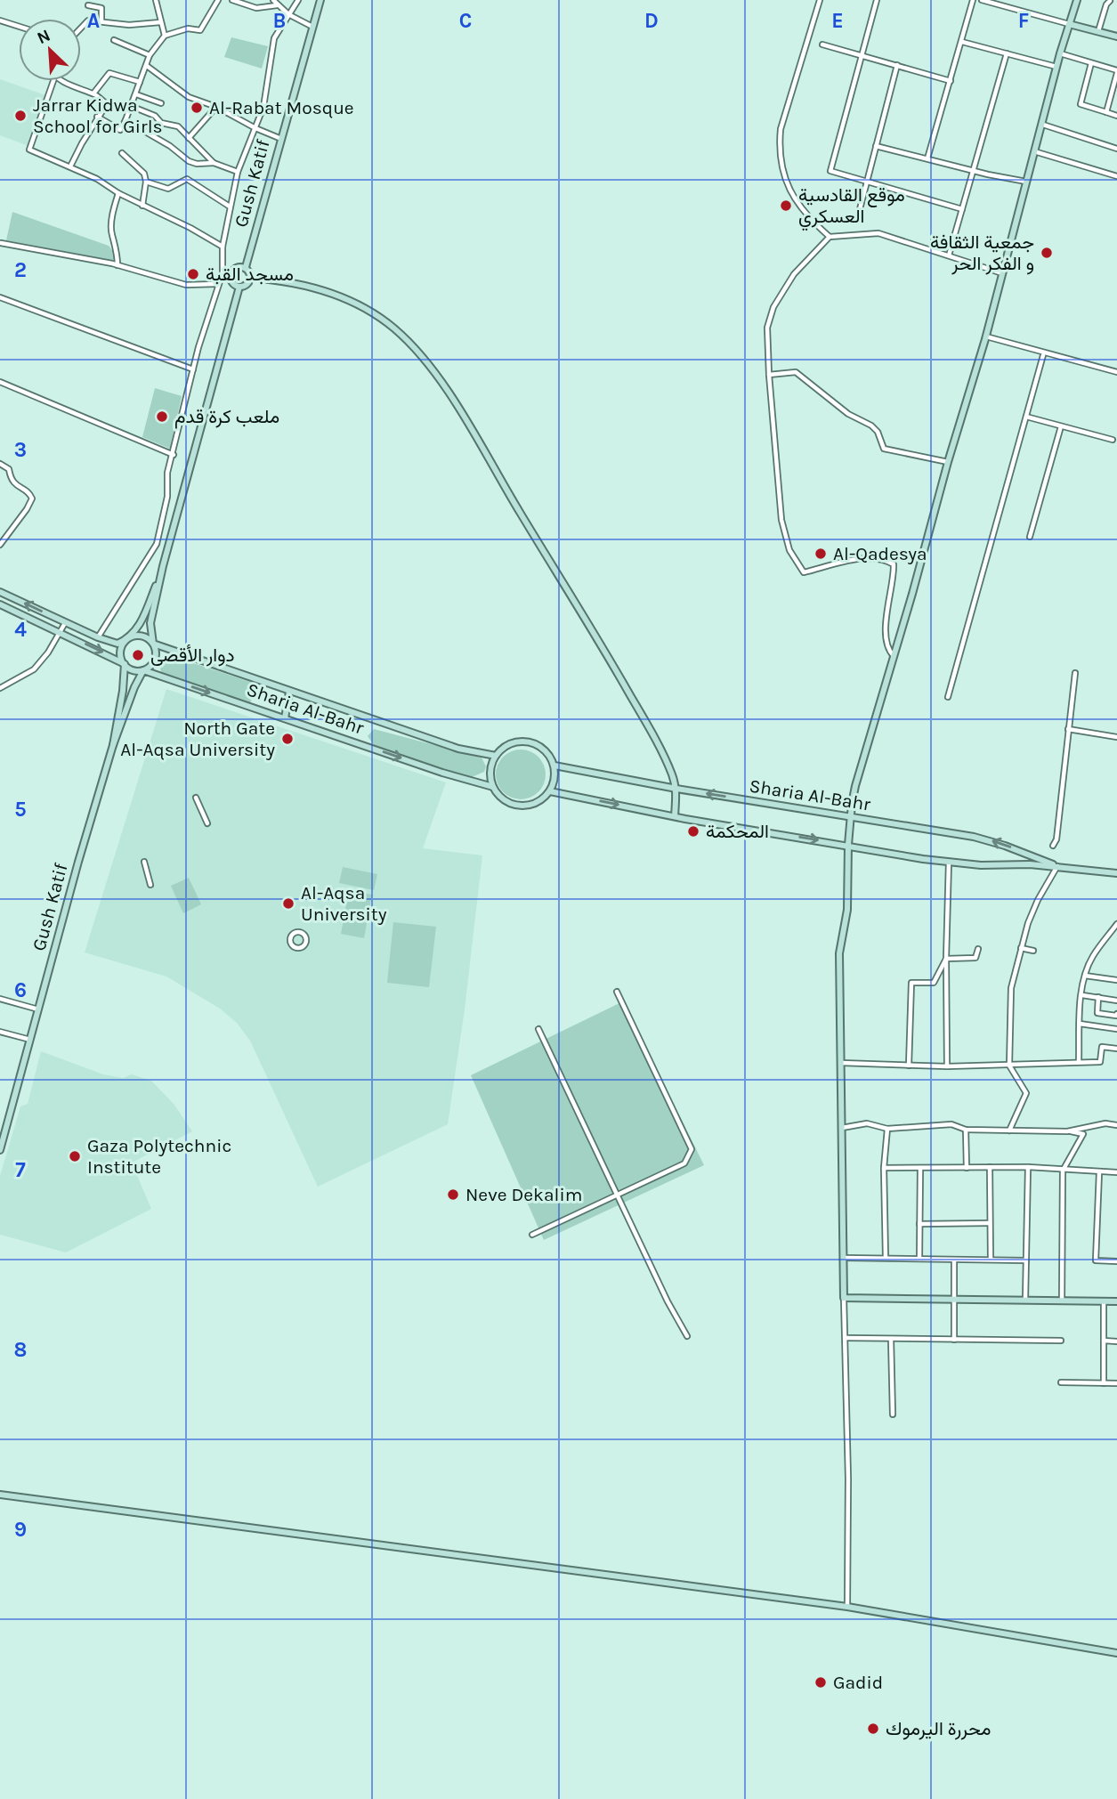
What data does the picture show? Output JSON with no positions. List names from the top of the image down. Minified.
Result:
{"streets":{"main road":["Gush Katif","Sharia Al-Bahr"]},"crossings":[["Gush Katif","Sharia Al-Bahr"]],"places":["Al-Rabat Mosque","Jarrar Kidwa School for Girls","موقع القادسية العسكري","جمعية الثقافة و الفكر الحر","مسجد القبة","ملعب كرة قدم","Al-Qadesya","دوار الأقصى","North Gate Al-Aqsa University","المحكمة","Al-Aqsa University","Gaza Polytechnic Institute","Neve Dekalim","Gadid","محررة اليرموك"],"north":"top left","grid":{"columns":["A","B","C","D","E","F"],"rows":["2","3","4","5","6","7","8","9"]}}
